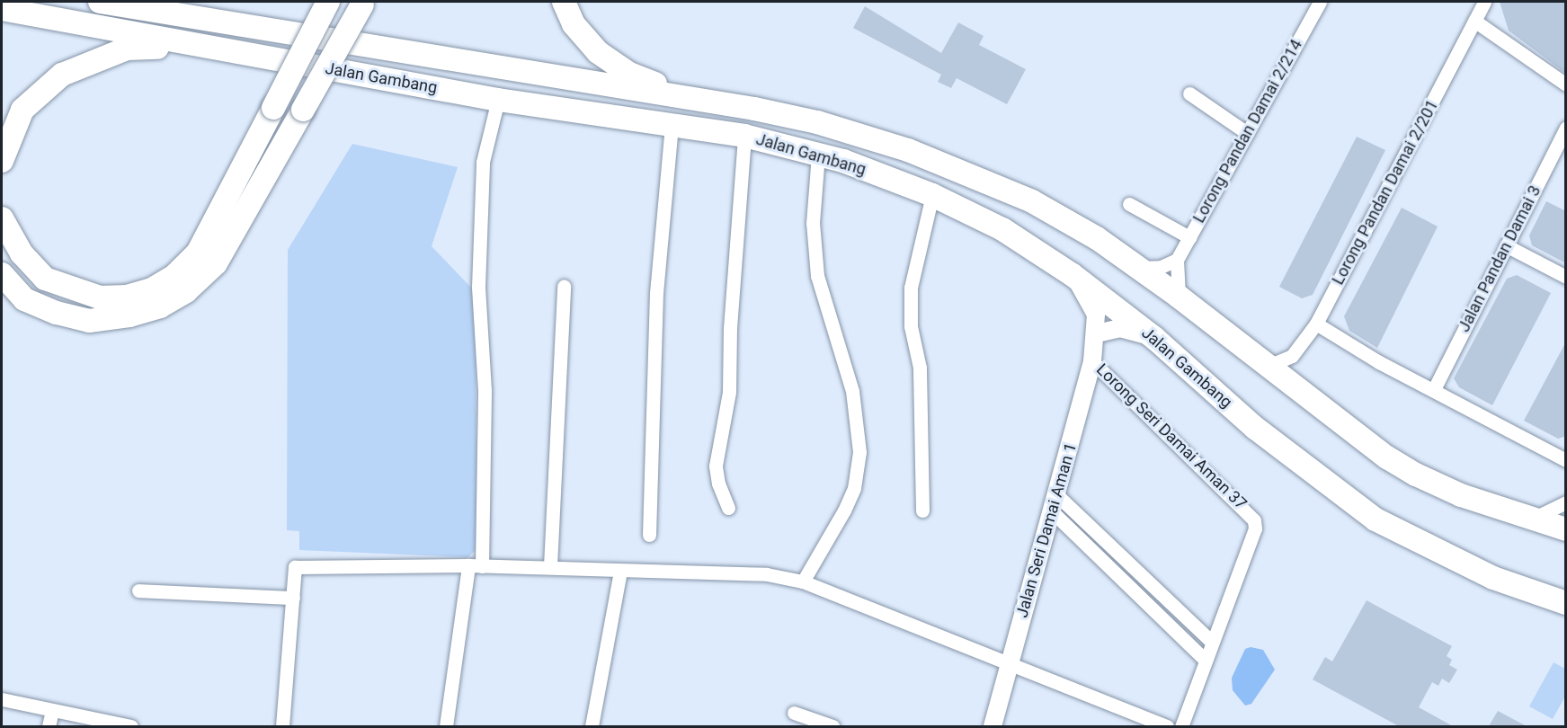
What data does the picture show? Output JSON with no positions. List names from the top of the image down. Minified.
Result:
{"streets":{"highway":["Jalan Gambang"],"street":["Lorong Pandan Damai 2/214","Lorong Pandan Damai 2/201","Jalan Pandan Damai 3","Lorong Seri Damai Aman 37","Jalan Seri Damai Aman 1"]},"crossings":[["Jalan Gambang","Lorong Pandan Damai 2/201"],["Jalan Gambang","Jalan Seri Damai Aman 1"],["Lorong Seri Damai Aman 37","Jalan Seri Damai Aman 1"]]}
